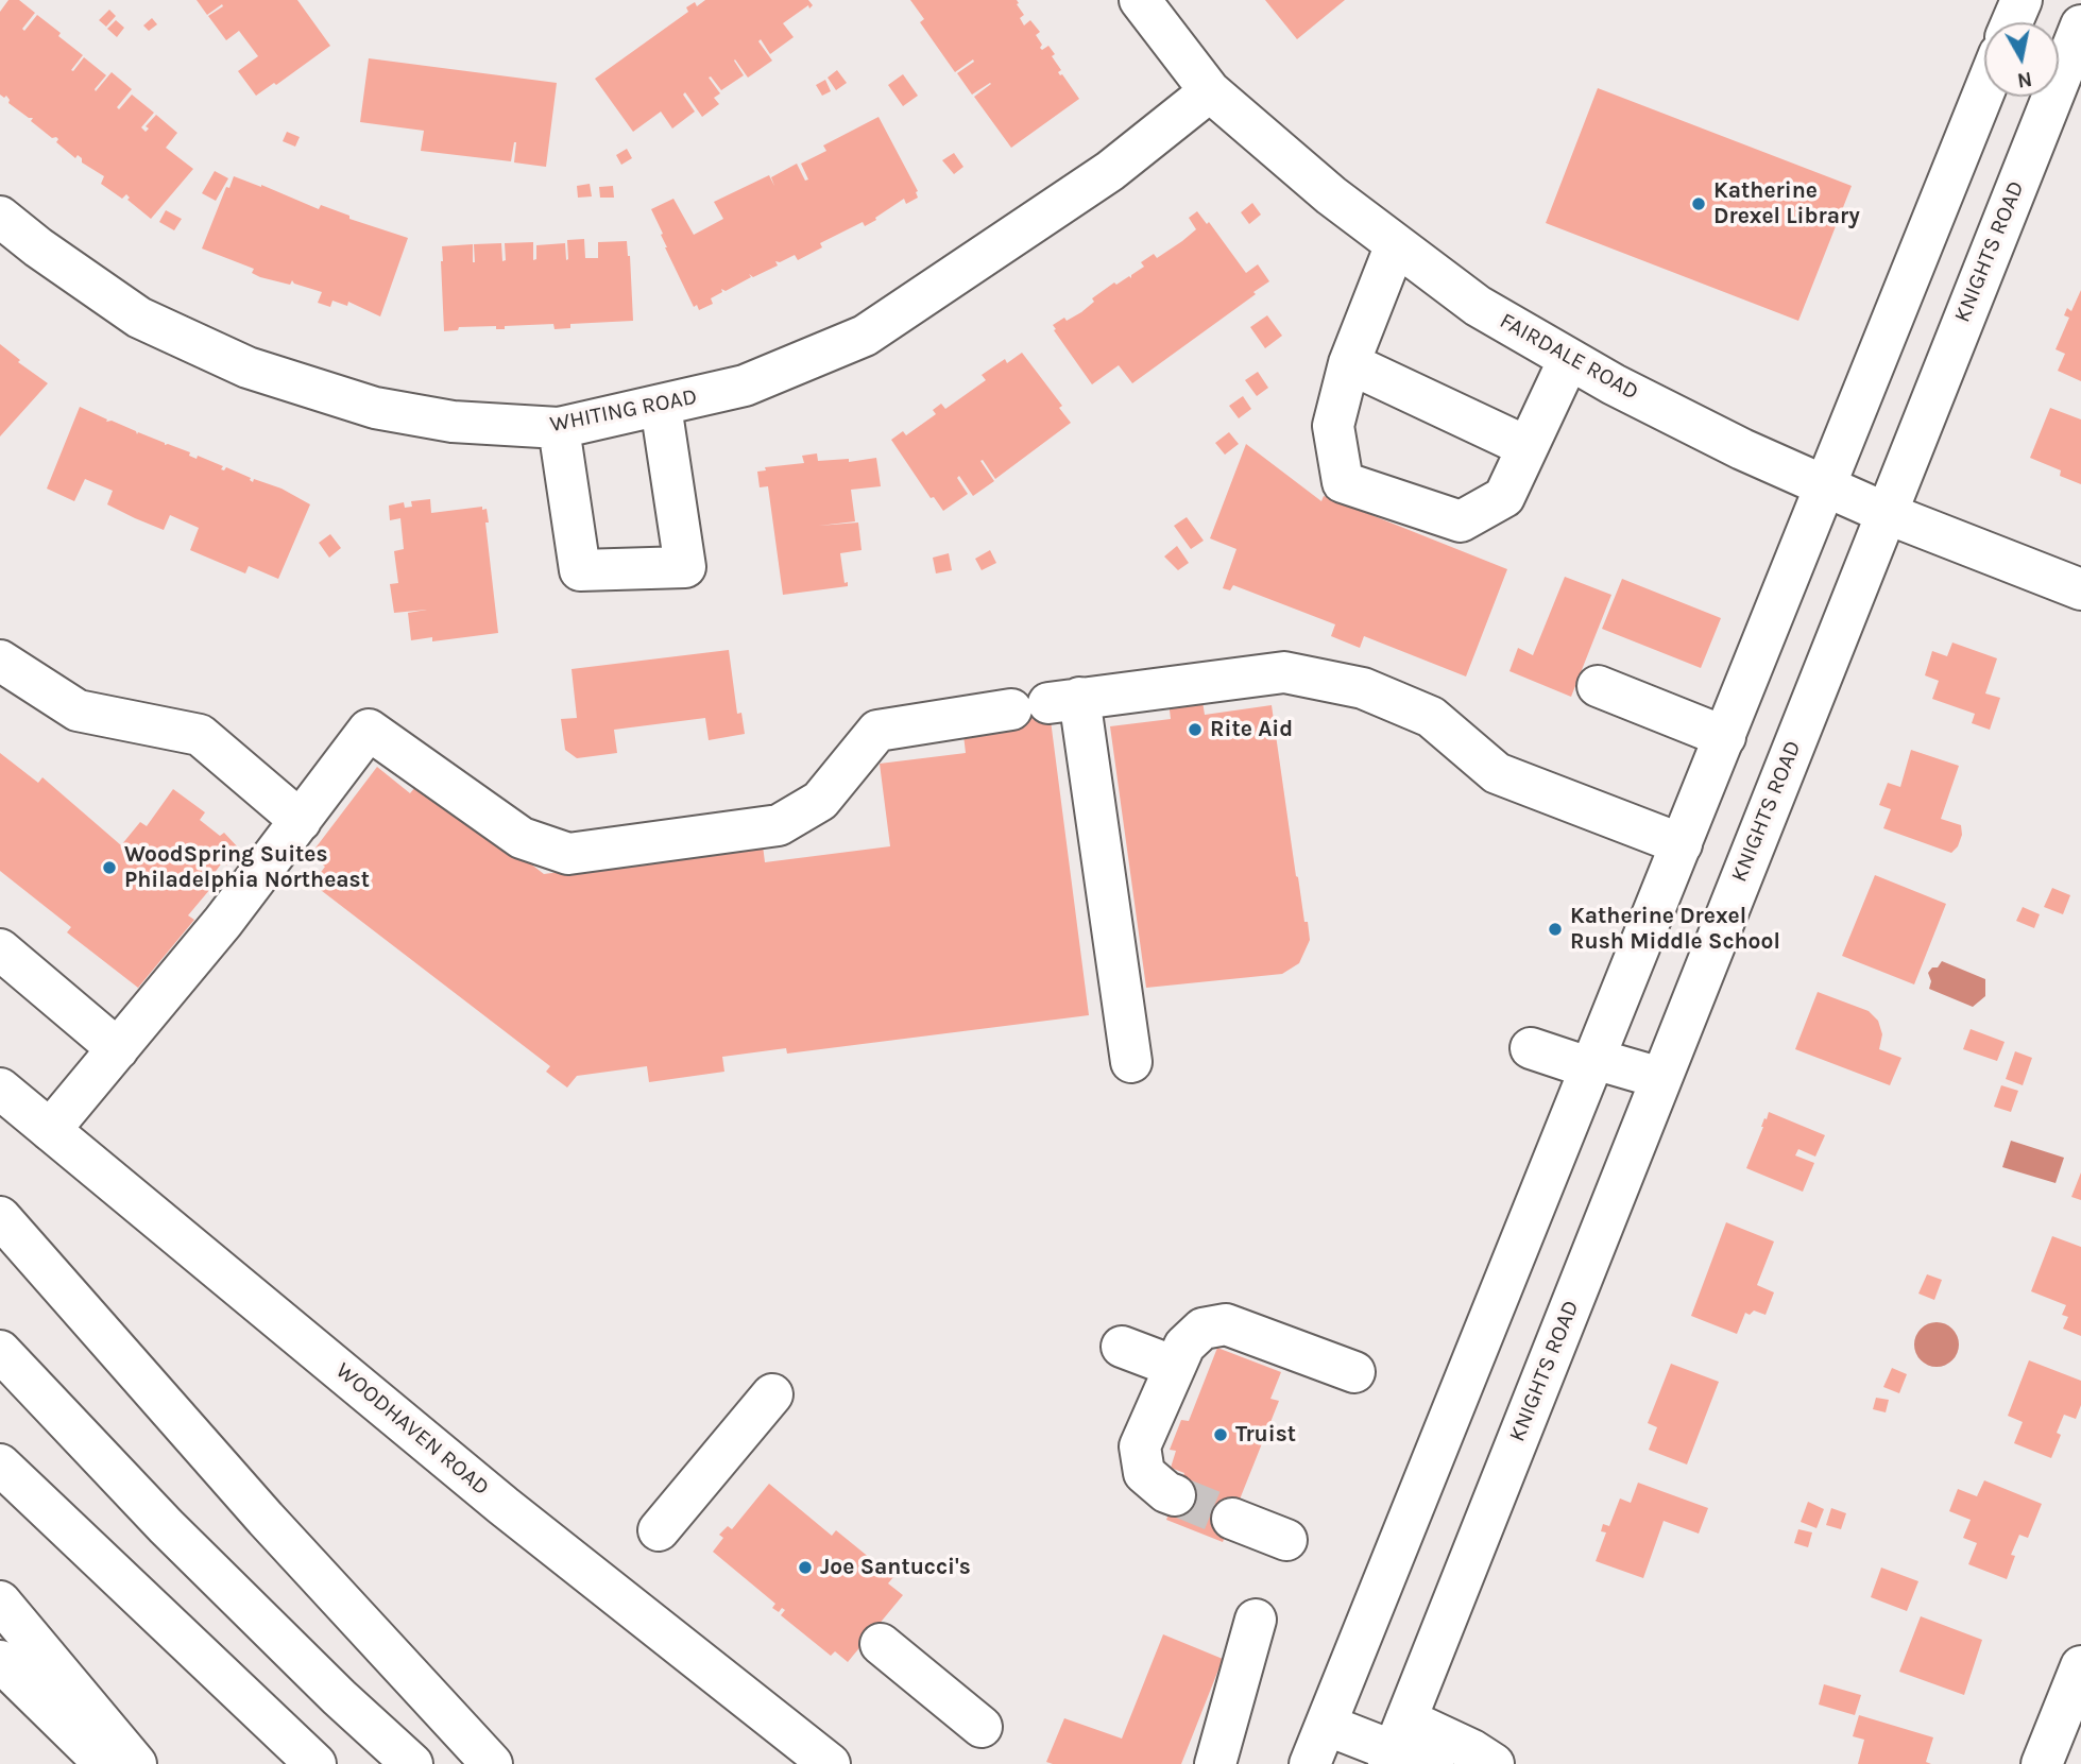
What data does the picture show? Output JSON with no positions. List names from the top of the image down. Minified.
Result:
{"streets":{"main road":["KNIGHTS ROAD","FAIRDALE ROAD","WHITING ROAD","WOODHAVEN ROAD"]},"crossings":[["KNIGHTS ROAD","FAIRDALE ROAD"],["FAIRDALE ROAD","WHITING ROAD"]],"places":["Katherine Drexel Library","Rite Aid","WoodSpring Suites Philadelphia Northeast","Katherine Drexel Rush Middle School","Truist","Joe Santucci's"],"north":"bottom"}
